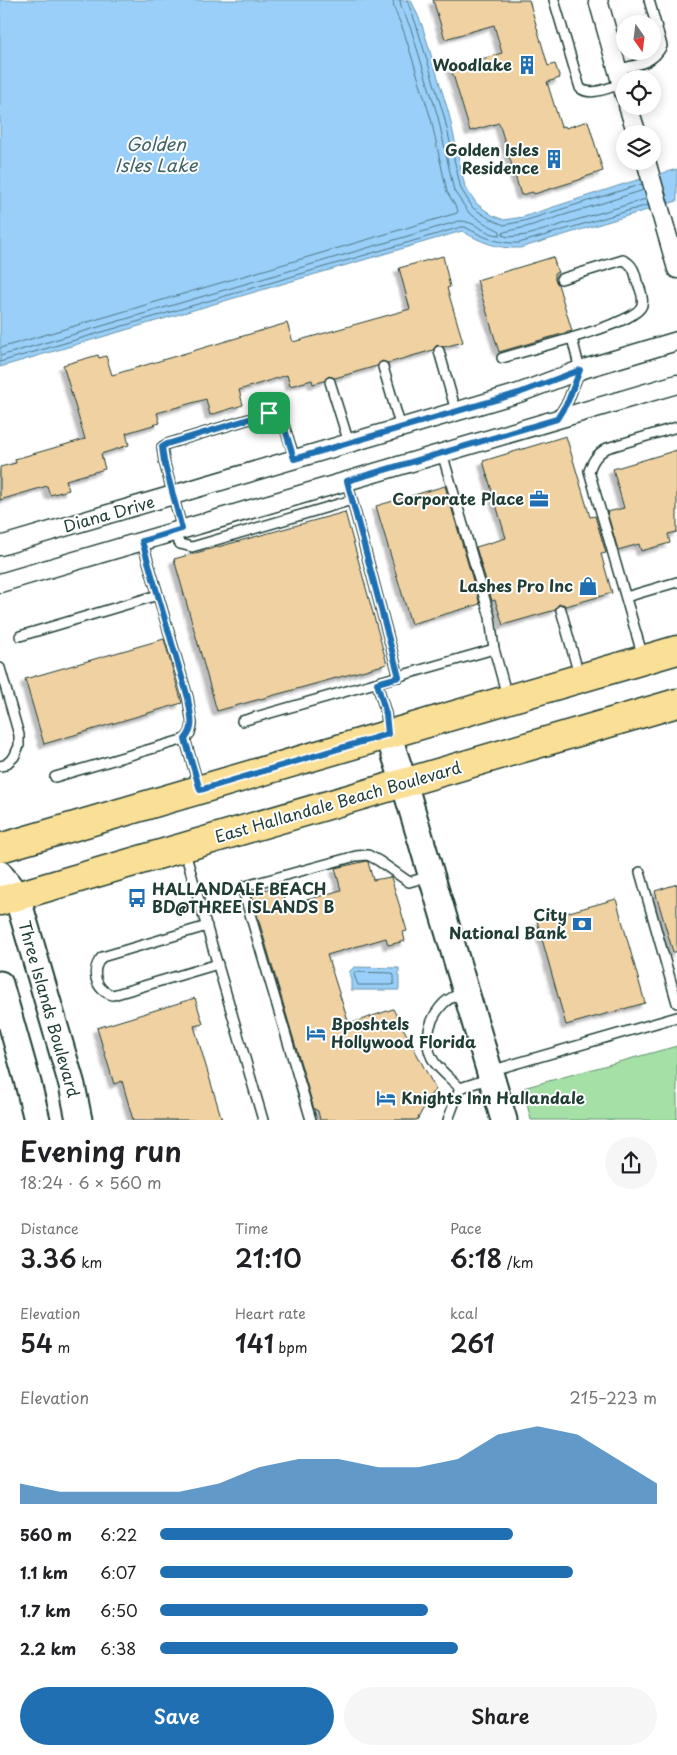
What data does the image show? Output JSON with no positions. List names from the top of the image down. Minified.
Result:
{"streets":{"main road":["East Hallandale Beach Boulevard"],"street":["Diana Drive","Three Islands Boulevard"]},"crossings":[["East Hallandale Beach Boulevard","Three Islands Boulevard"]],"water":["Golden Isles Lake"],"places":{"building":["Woodlake","Golden Isles Residence"],"office":["Corporate Place"],"shop":["Lashes Pro Inc"],"bus stop":["HALLANDALE BEACH BD@THREE ISLANDS B"],"bank":["City National Bank"],"hotel":["Bposhtels Hollywood Florida","Knights Inn Hallandale"]},"north":"bottom","page":{"heading":["Evening run","18:24 · 6 × 560 m"],"stats":[["Distance","3.36 km"],["Time","21:10"],["Pace","6:18 /km"],["Elevation","54 m"],["Heart rate","141 bpm"],["kcal","261"]],"chart":["Elevation","215–223 m"],"list":[{"name":"560 m","note":"6:22"},{"name":"1.1 km","note":"6:07"},{"name":"1.7 km","note":"6:50"},{"name":"2.2 km","note":"6:38"}],"buttons":["Save","Share"]}}
